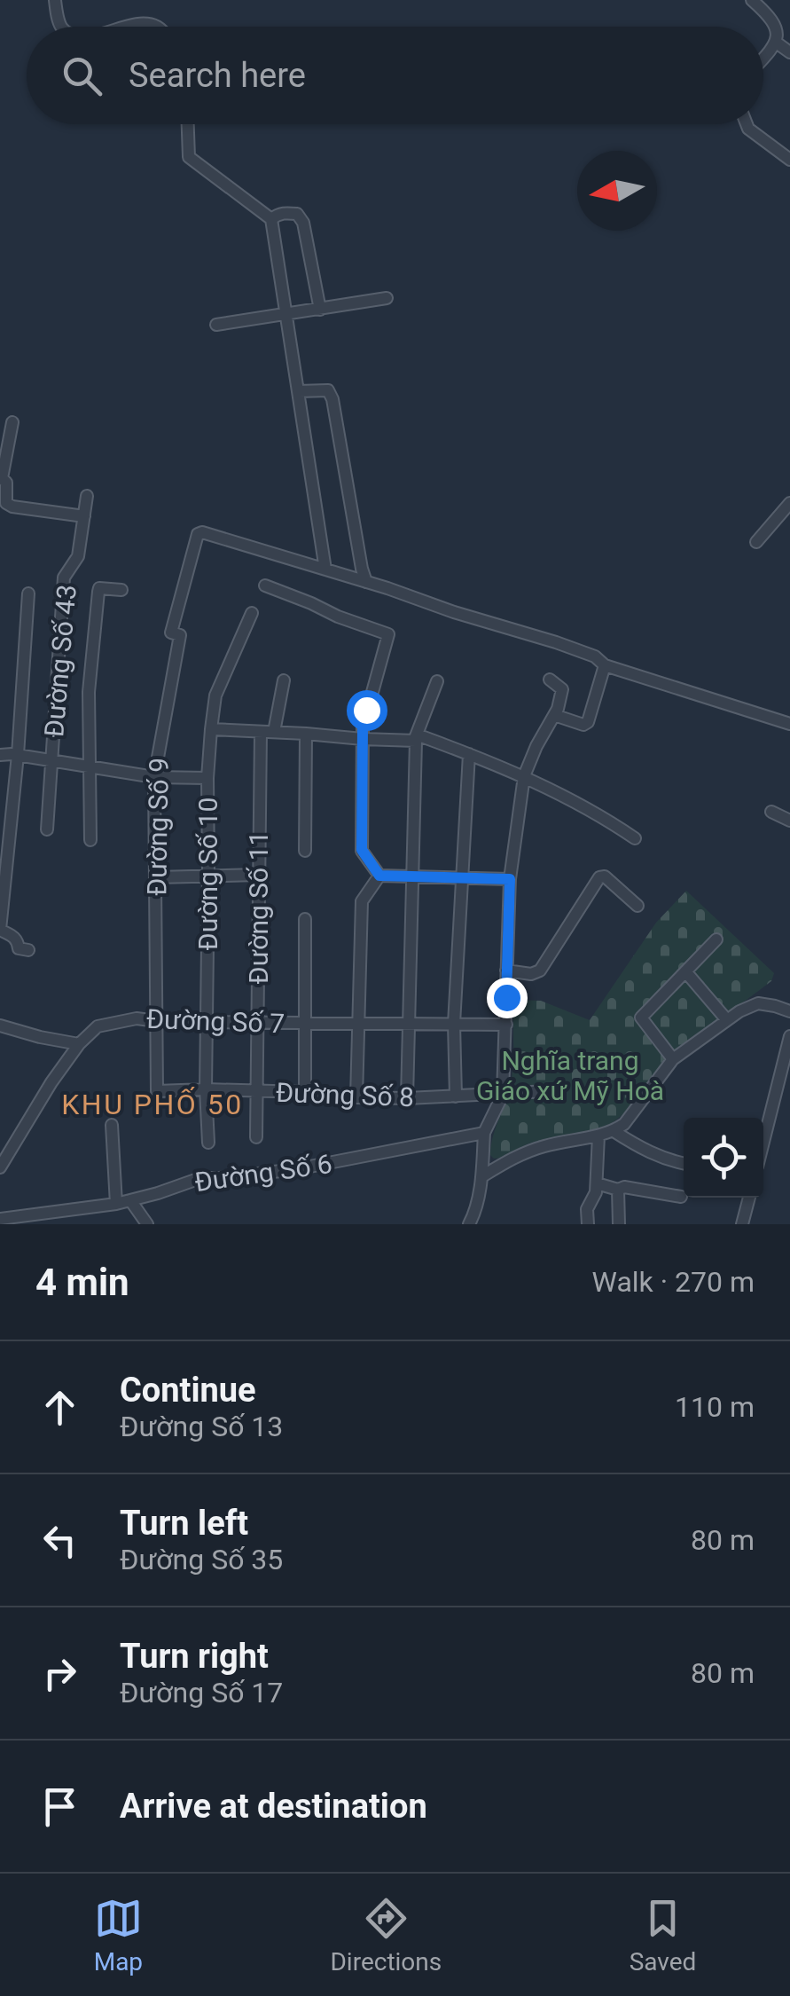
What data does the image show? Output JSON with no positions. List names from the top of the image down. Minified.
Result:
{"streets":{"street":["Đường Số 43","Đường Số 9","Đường Số 10","Đường Số 11","Đường Số 7","Đường Số 8","Đường Số 6"]},"crossings":[["Đường Số 9","Đường Số 7"],["Đường Số 9","Đường Số 8"],["Đường Số 10","Đường Số 7"],["Đường Số 10","Đường Số 8"],["Đường Số 11","Đường Số 7"],["Đường Số 11","Đường Số 8"],["Đường Số 7","Đường Số 8"]],"districts":["KHU PHỐ 50"],"parks":["Nghĩa trang Giáo xứ Mỹ Hoà"],"north":"left","page":{"search":"Search here","heading":["4 min","Walk · 270 m"],"list":[["Continue","Đường Số 13","110 m"],["Turn left","Đường Số 35","80 m"],["Turn right","Đường Số 17","80 m"],"Arrive at destination"],"nav":["Map","Directions","Saved"]}}
